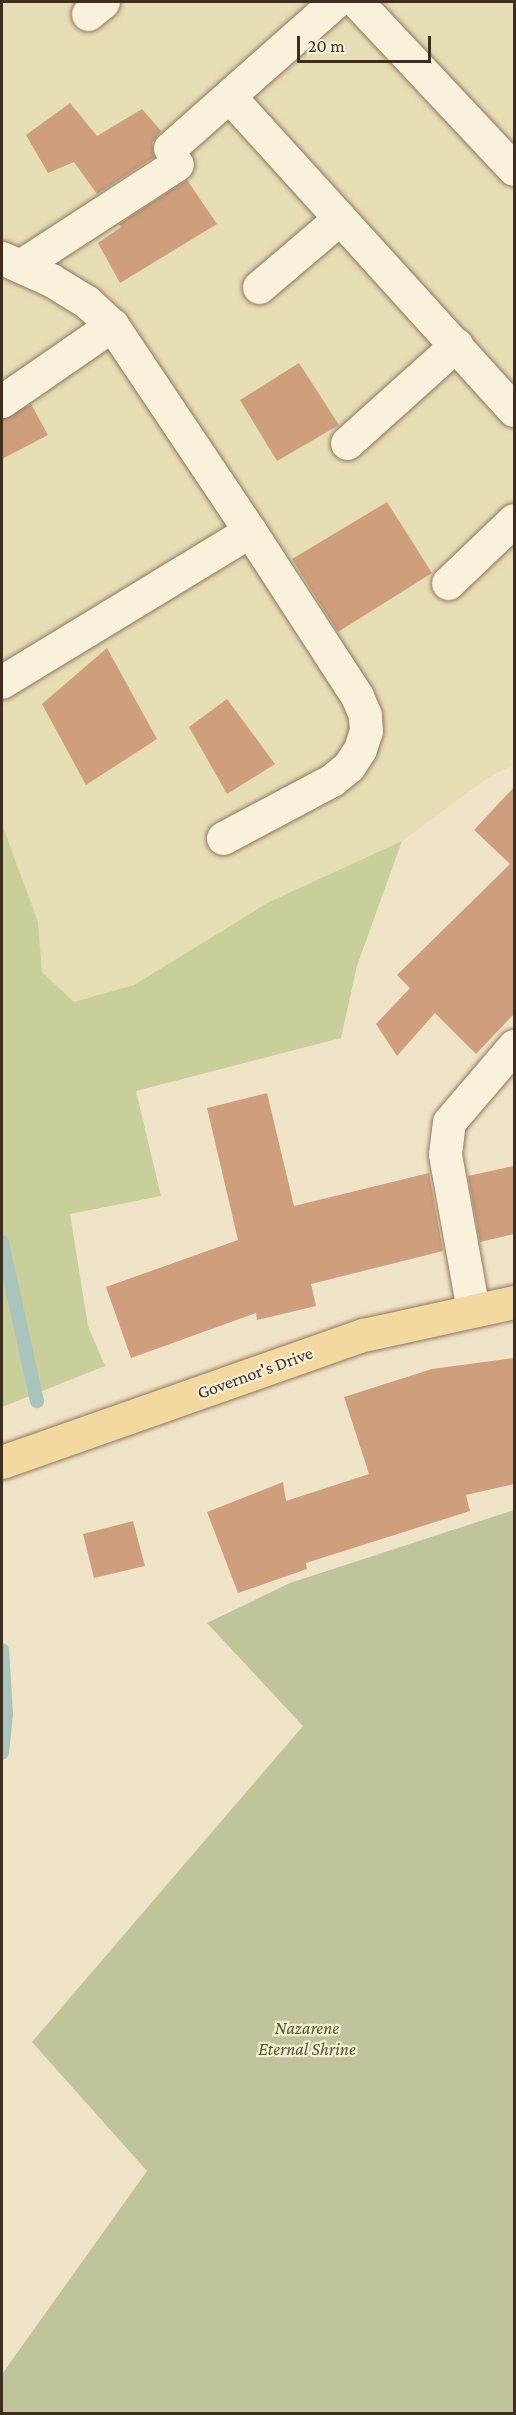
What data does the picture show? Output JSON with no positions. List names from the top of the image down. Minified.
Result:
{"streets":{"main road":["Governor's Drive"]},"parks":["Nazarene Eternal Shrine"],"scale_bar":"20 m"}
